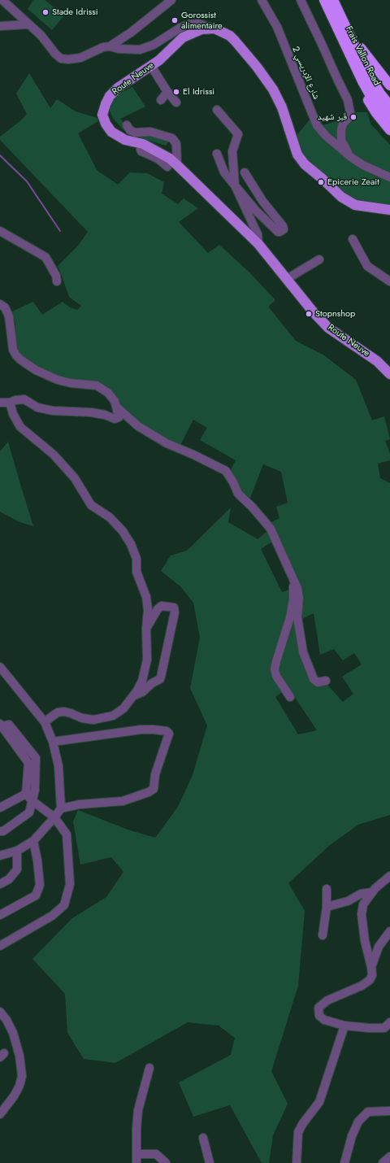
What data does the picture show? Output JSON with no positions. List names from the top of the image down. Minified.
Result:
{"streets":{"highway":["Frais Vallon Road"],"main road":["Route Neuve"],"street":["شارع الإدريسي 2"]},"places":["Stade Idrissi","Gorossist alimentaire","El Idrissi","قبر شهيد","Epicerie Zeait","Stopnshop"]}
